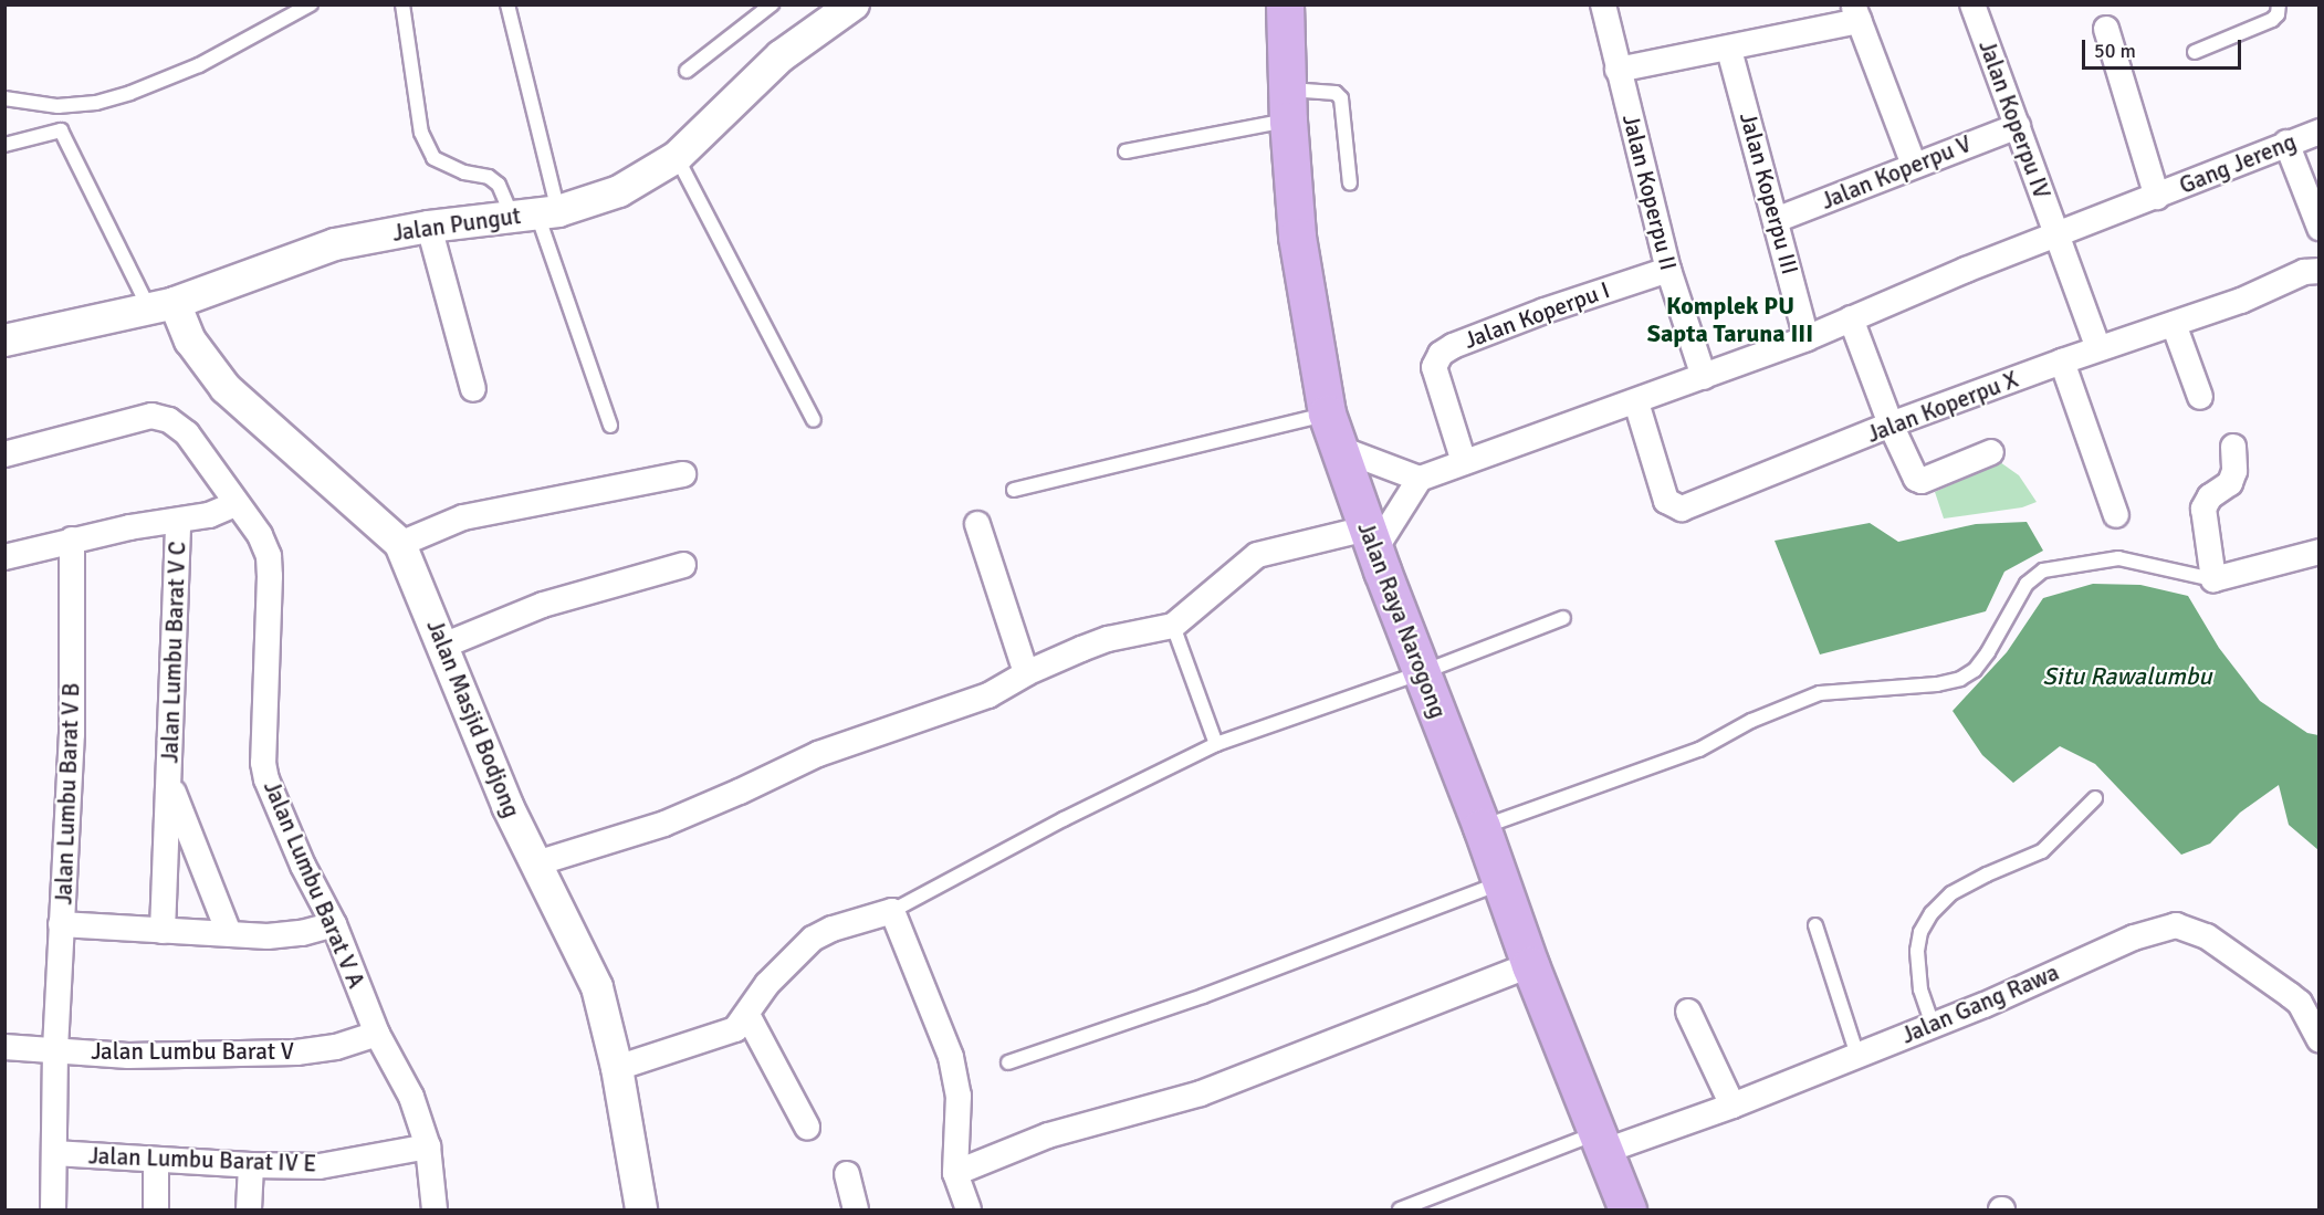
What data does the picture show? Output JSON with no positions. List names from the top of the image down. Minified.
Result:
{"streets":{"main road":["Jalan Raya Narogong"],"street":["Jalan Koperpu IV","Gang Jereng","Jalan Koperpu V","Jalan Koperpu II","Jalan Koperpu III","Jalan Pungut","Jalan Koperpu I","Jalan Koperpu X","Jalan Lumbu Barat V C","Jalan Masjid Bodjong","Jalan Lumbu Barat V B","Jalan Lumbu Barat V A","Jalan Gang Rawa","Jalan Lumbu Barat V","Jalan Lumbu Barat IV E"]},"crossings":[["Jalan Koperpu IV","Gang Jereng"],["Jalan Koperpu IV","Jalan Koperpu V"],["Jalan Koperpu IV","Jalan Koperpu X"],["Gang Jereng","Jalan Koperpu II"],["Gang Jereng","Jalan Koperpu III"],["Gang Jereng","Jalan Koperpu I"],["Gang Jereng","Jalan Koperpu X"],["Jalan Koperpu V","Jalan Koperpu III"],["Jalan Koperpu II","Jalan Koperpu I"],["Jalan Pungut","Jalan Masjid Bodjong"],["Jalan Raya Narogong","Jalan Gang Rawa"],["Jalan Lumbu Barat V B","Jalan Lumbu Barat V"],["Jalan Lumbu Barat V B","Jalan Lumbu Barat IV E"],["Jalan Lumbu Barat V A","Jalan Lumbu Barat V"],["Jalan Lumbu Barat V A","Jalan Lumbu Barat IV E"]],"districts":["Komplek PU Sapta Taruna III"],"water":["Situ Rawalumbu"],"scale_bar":"50 m"}
